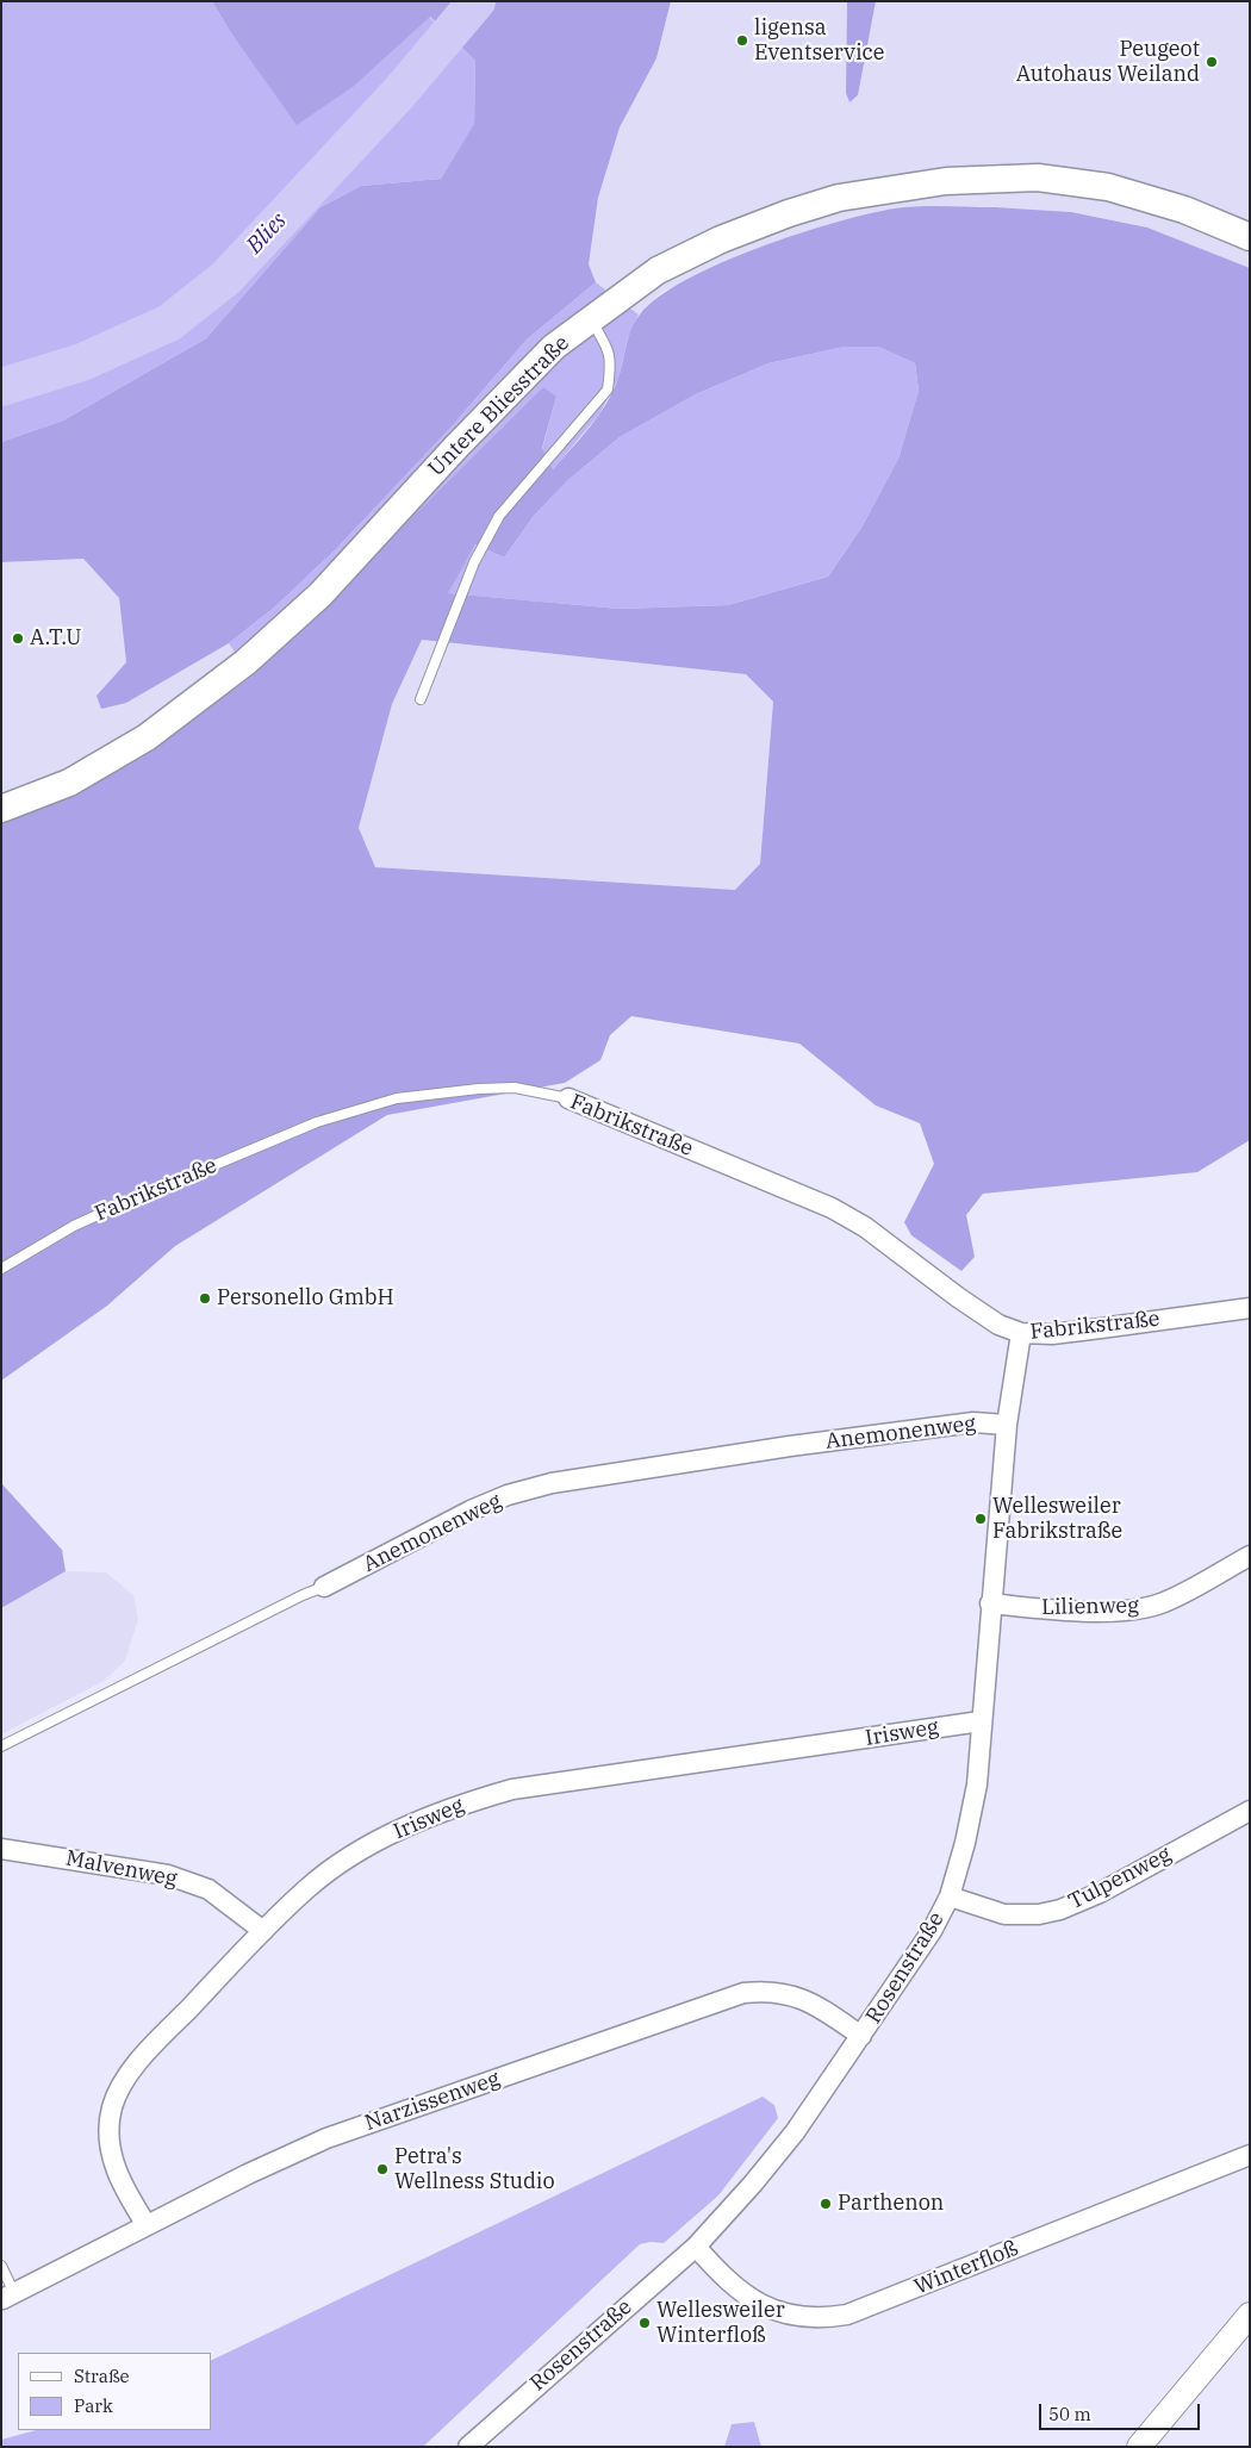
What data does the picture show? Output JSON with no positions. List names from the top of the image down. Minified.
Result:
{"streets":{"main road":["Untere Bliesstraße"],"street":["Fabrikstraße","Anemonenweg","Lilienweg","Irisweg","Malvenweg","Tulpenweg","Rosenstraße","Narzissenweg","Winterfloß"]},"crossings":[["Fabrikstraße","Rosenstraße"],["Anemonenweg","Rosenstraße"],["Lilienweg","Rosenstraße"],["Irisweg","Malvenweg"],["Irisweg","Rosenstraße"],["Irisweg","Narzissenweg"],["Tulpenweg","Rosenstraße"],["Rosenstraße","Narzissenweg"],["Rosenstraße","Winterfloß"]],"water":["Blies"],"places":["ligensa Eventservice","Peugeot Autohaus Weiland","A.T.U","Personello GmbH","Wellesweiler Fabrikstraße","Petra's Wellness Studio","Parthenon","Wellesweiler Winterfloß"],"legend":["Straße","Park"],"scale_bar":"50 m"}
